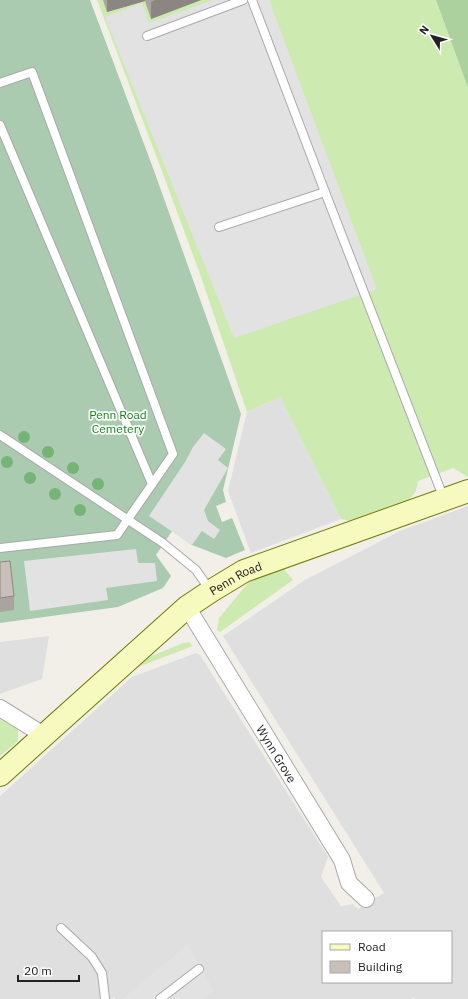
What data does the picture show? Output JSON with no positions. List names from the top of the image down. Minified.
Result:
{"streets":{"main road":["Penn Road"],"street":["Wynn Grove"]},"crossings":[["Penn Road","Wynn Grove"]],"parks":["Penn Road Cemetery"],"legend":["Road","Building"],"scale_bar":"20 m","north":"top left"}
